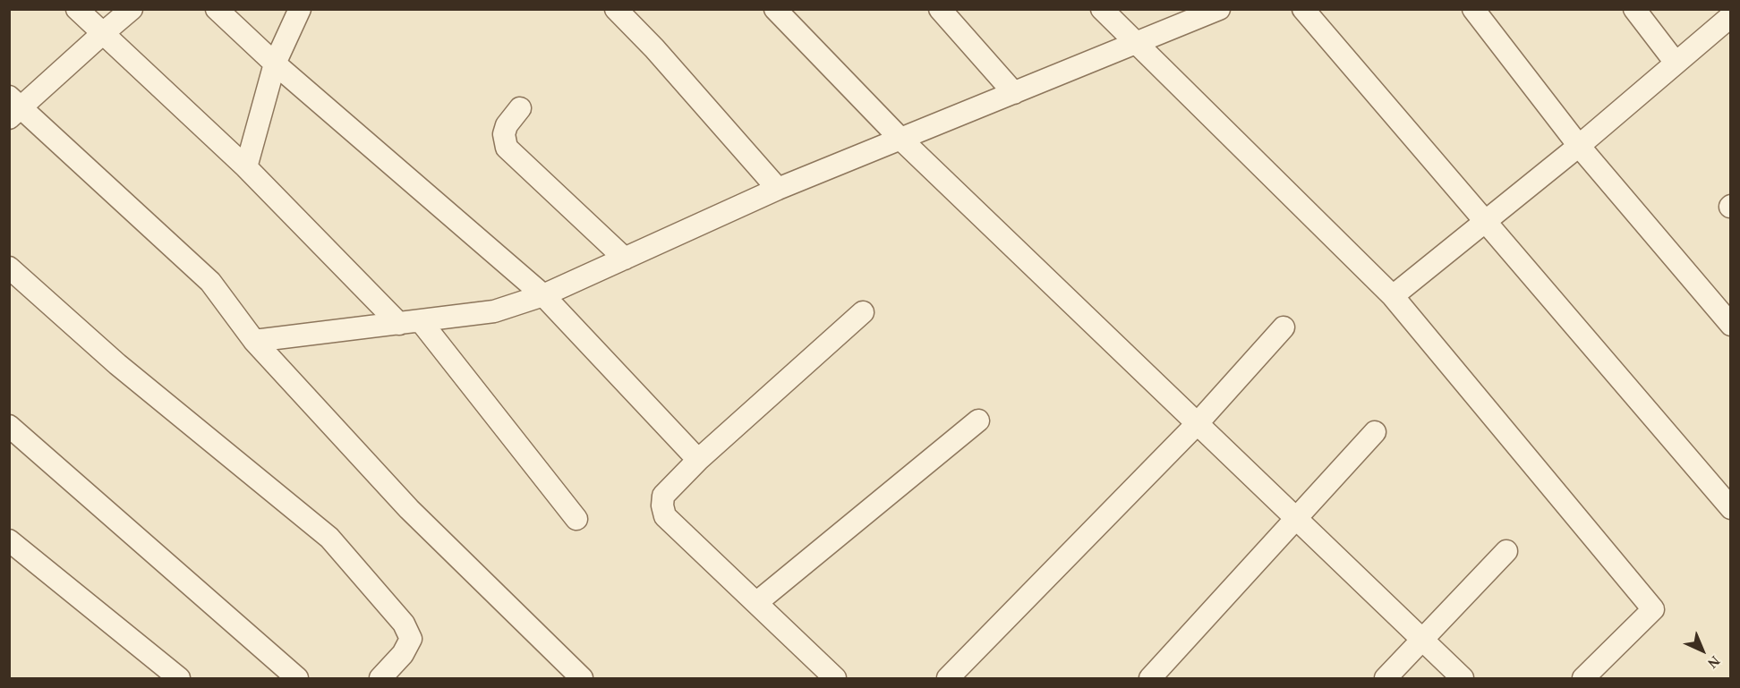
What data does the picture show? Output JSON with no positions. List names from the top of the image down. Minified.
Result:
{"north":"bottom right"}
